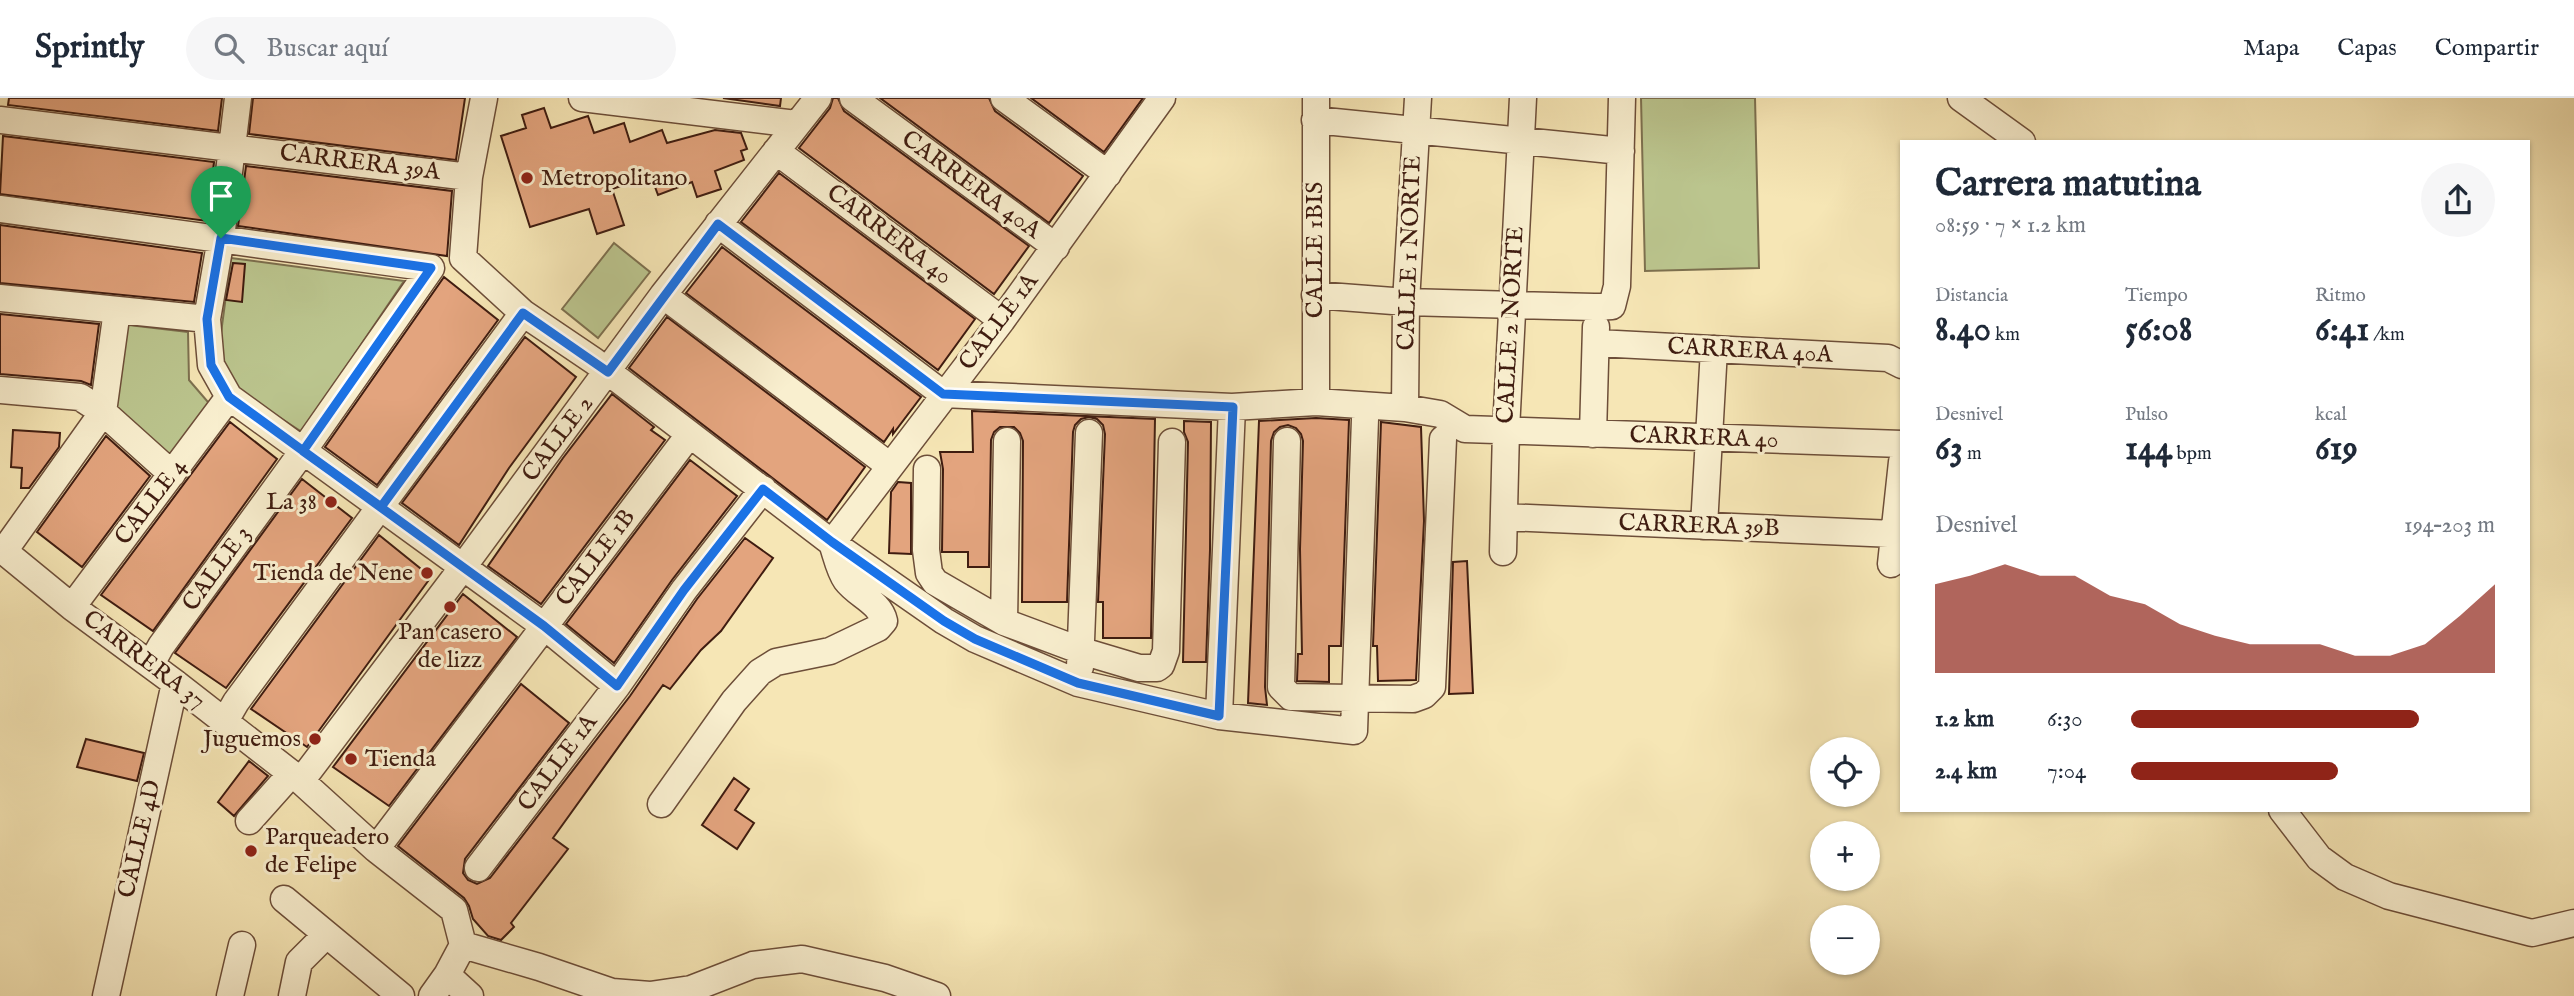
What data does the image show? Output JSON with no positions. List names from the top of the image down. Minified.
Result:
{"streets":{"street":["CARRERA 39A","CARRERA 40A","CARRERA 40","CALLE 1BIS","CALLE 1 NORTE","CALLE 1A","CALLE 2 NORTE","CALLE 2","CALLE 4","CARRERA 39B","CALLE 1B","CALLE 3","CARRERA 37","CALLE 4D"]},"crossings":[["CARRERA 40A","CALLE 1A"],["CARRERA 40","CALLE 1 NORTE"],["CARRERA 40","CALLE 1A"],["CARRERA 40","CALLE 2 NORTE"],["CARRERA 40","CALLE 2"],["CALLE 2 NORTE","CARRERA 39B"],["CALLE 2","CARRERA 37"],["CALLE 4","CARRERA 37"],["CALLE 1B","CARRERA 37"],["CALLE 3","CARRERA 37"],["CARRERA 37","CALLE 4D"]],"places":["Metropolitano","La 38","Tienda de Nene","Pan casero de lizz","Juguemos","Tienda","Parqueadero de Felipe"],"page":{"header":"Sprintly","search":"Buscar aquí","nav":["Mapa","Capas","Compartir"],"heading":["Carrera matutina","08:59 · 7 × 1.2 km"],"stats":[["Distancia","8.40 km"],["Tiempo","56:08"],["Ritmo","6:41 /km"],["Desnivel","63 m"],["Pulso","144 bpm"],["kcal","619"]],"chart":["Desnivel","194–203 m"],"list":[{"name":"1.2 km","note":"6:30"},{"name":"2.4 km","note":"7:04"}],"map_buttons":["+","−"]}}
